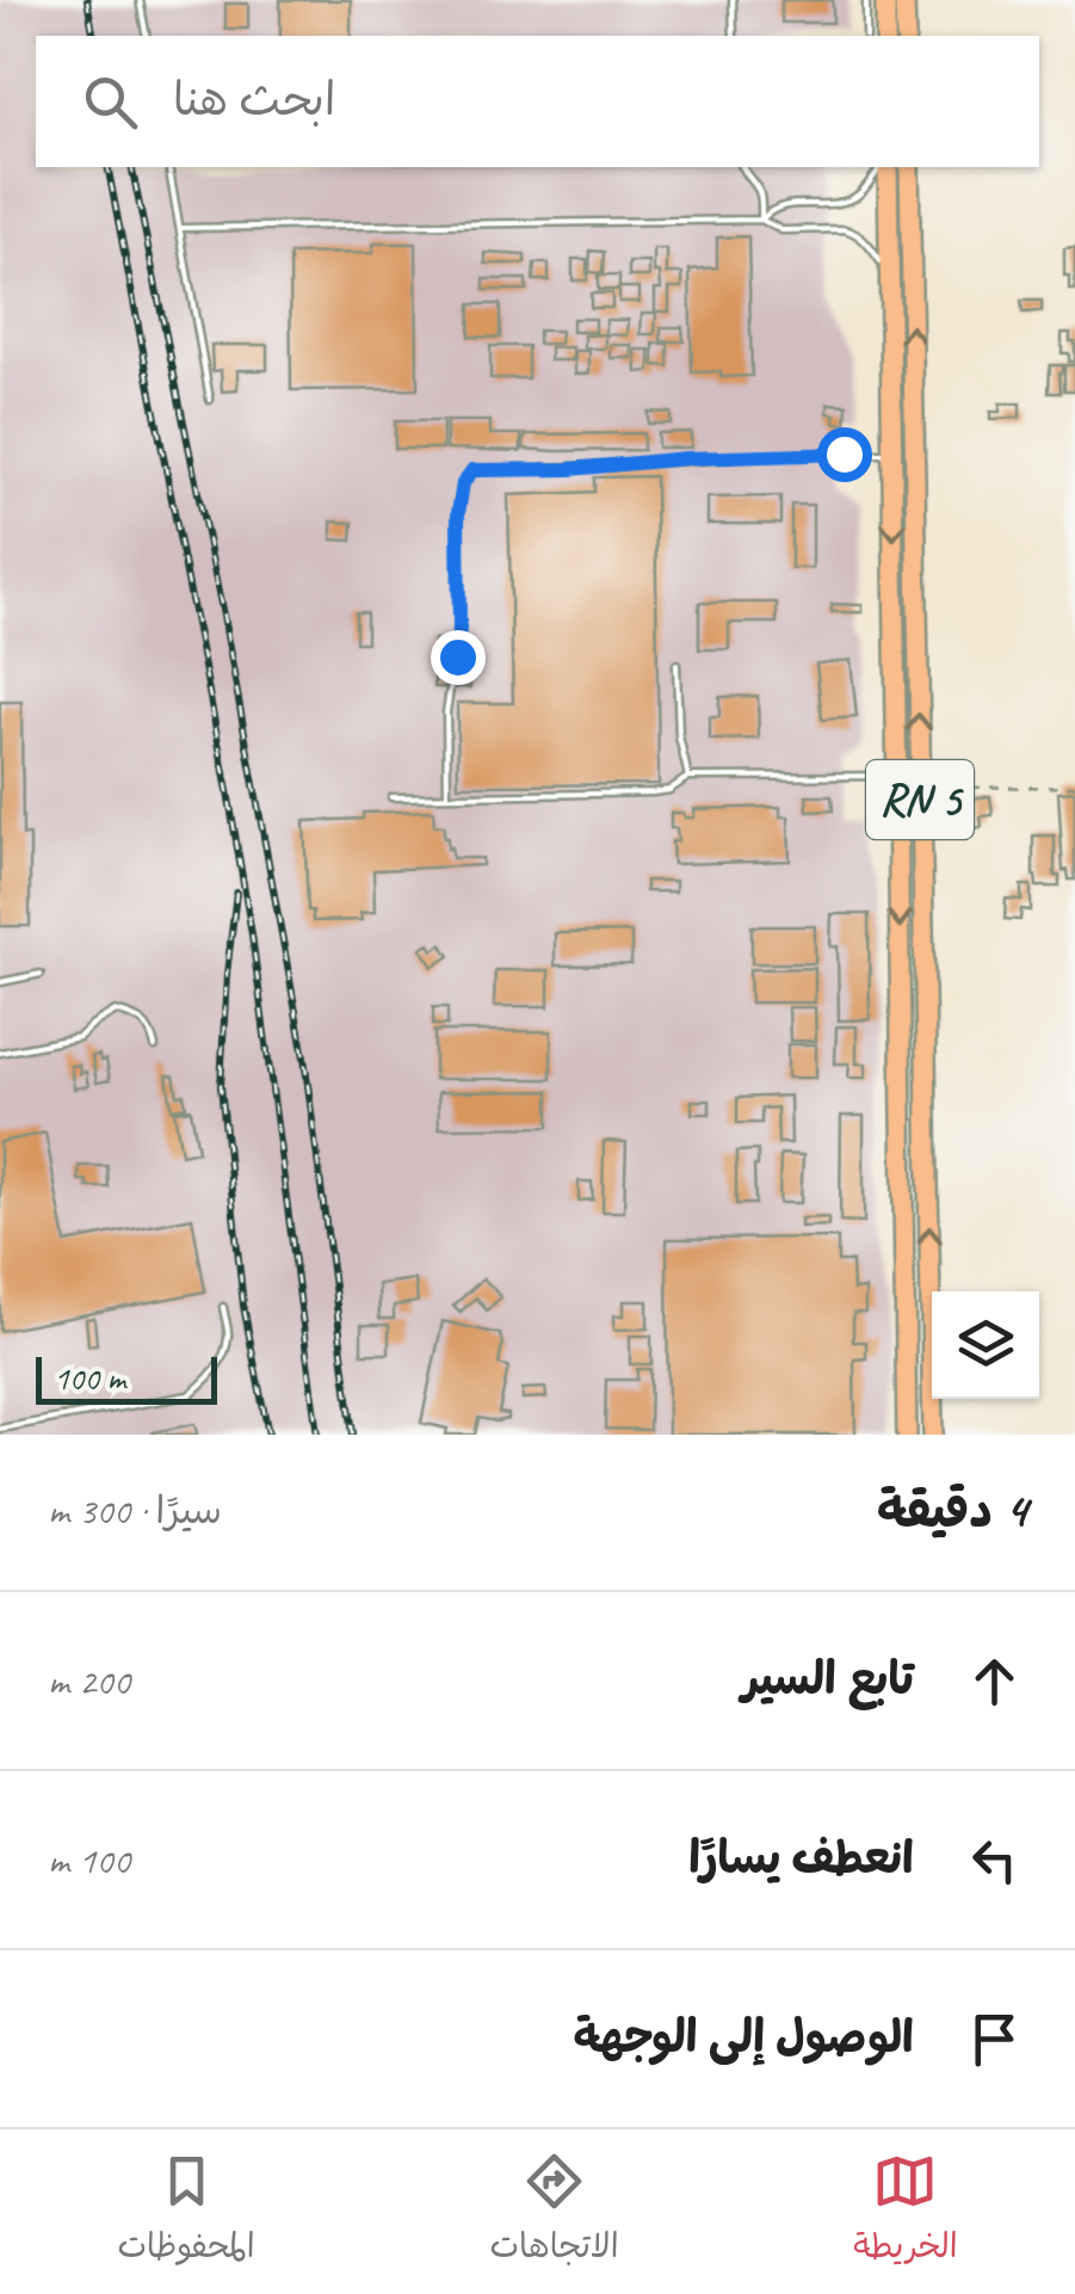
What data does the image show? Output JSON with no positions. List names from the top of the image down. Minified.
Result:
{"streets":{"highway":["RN 5"]},"scale_bar":"100 m","page":{"search":"ابحث هنا","scale":"100 m","heading":["4 دقيقة","سيرًا · 300 m"],"list":[["تابع السير","200 m"],["انعطف يسارًا","100 m"],"الوصول إلى الوجهة"],"nav":["الخريطة","الاتجاهات","المحفوظات"]}}
